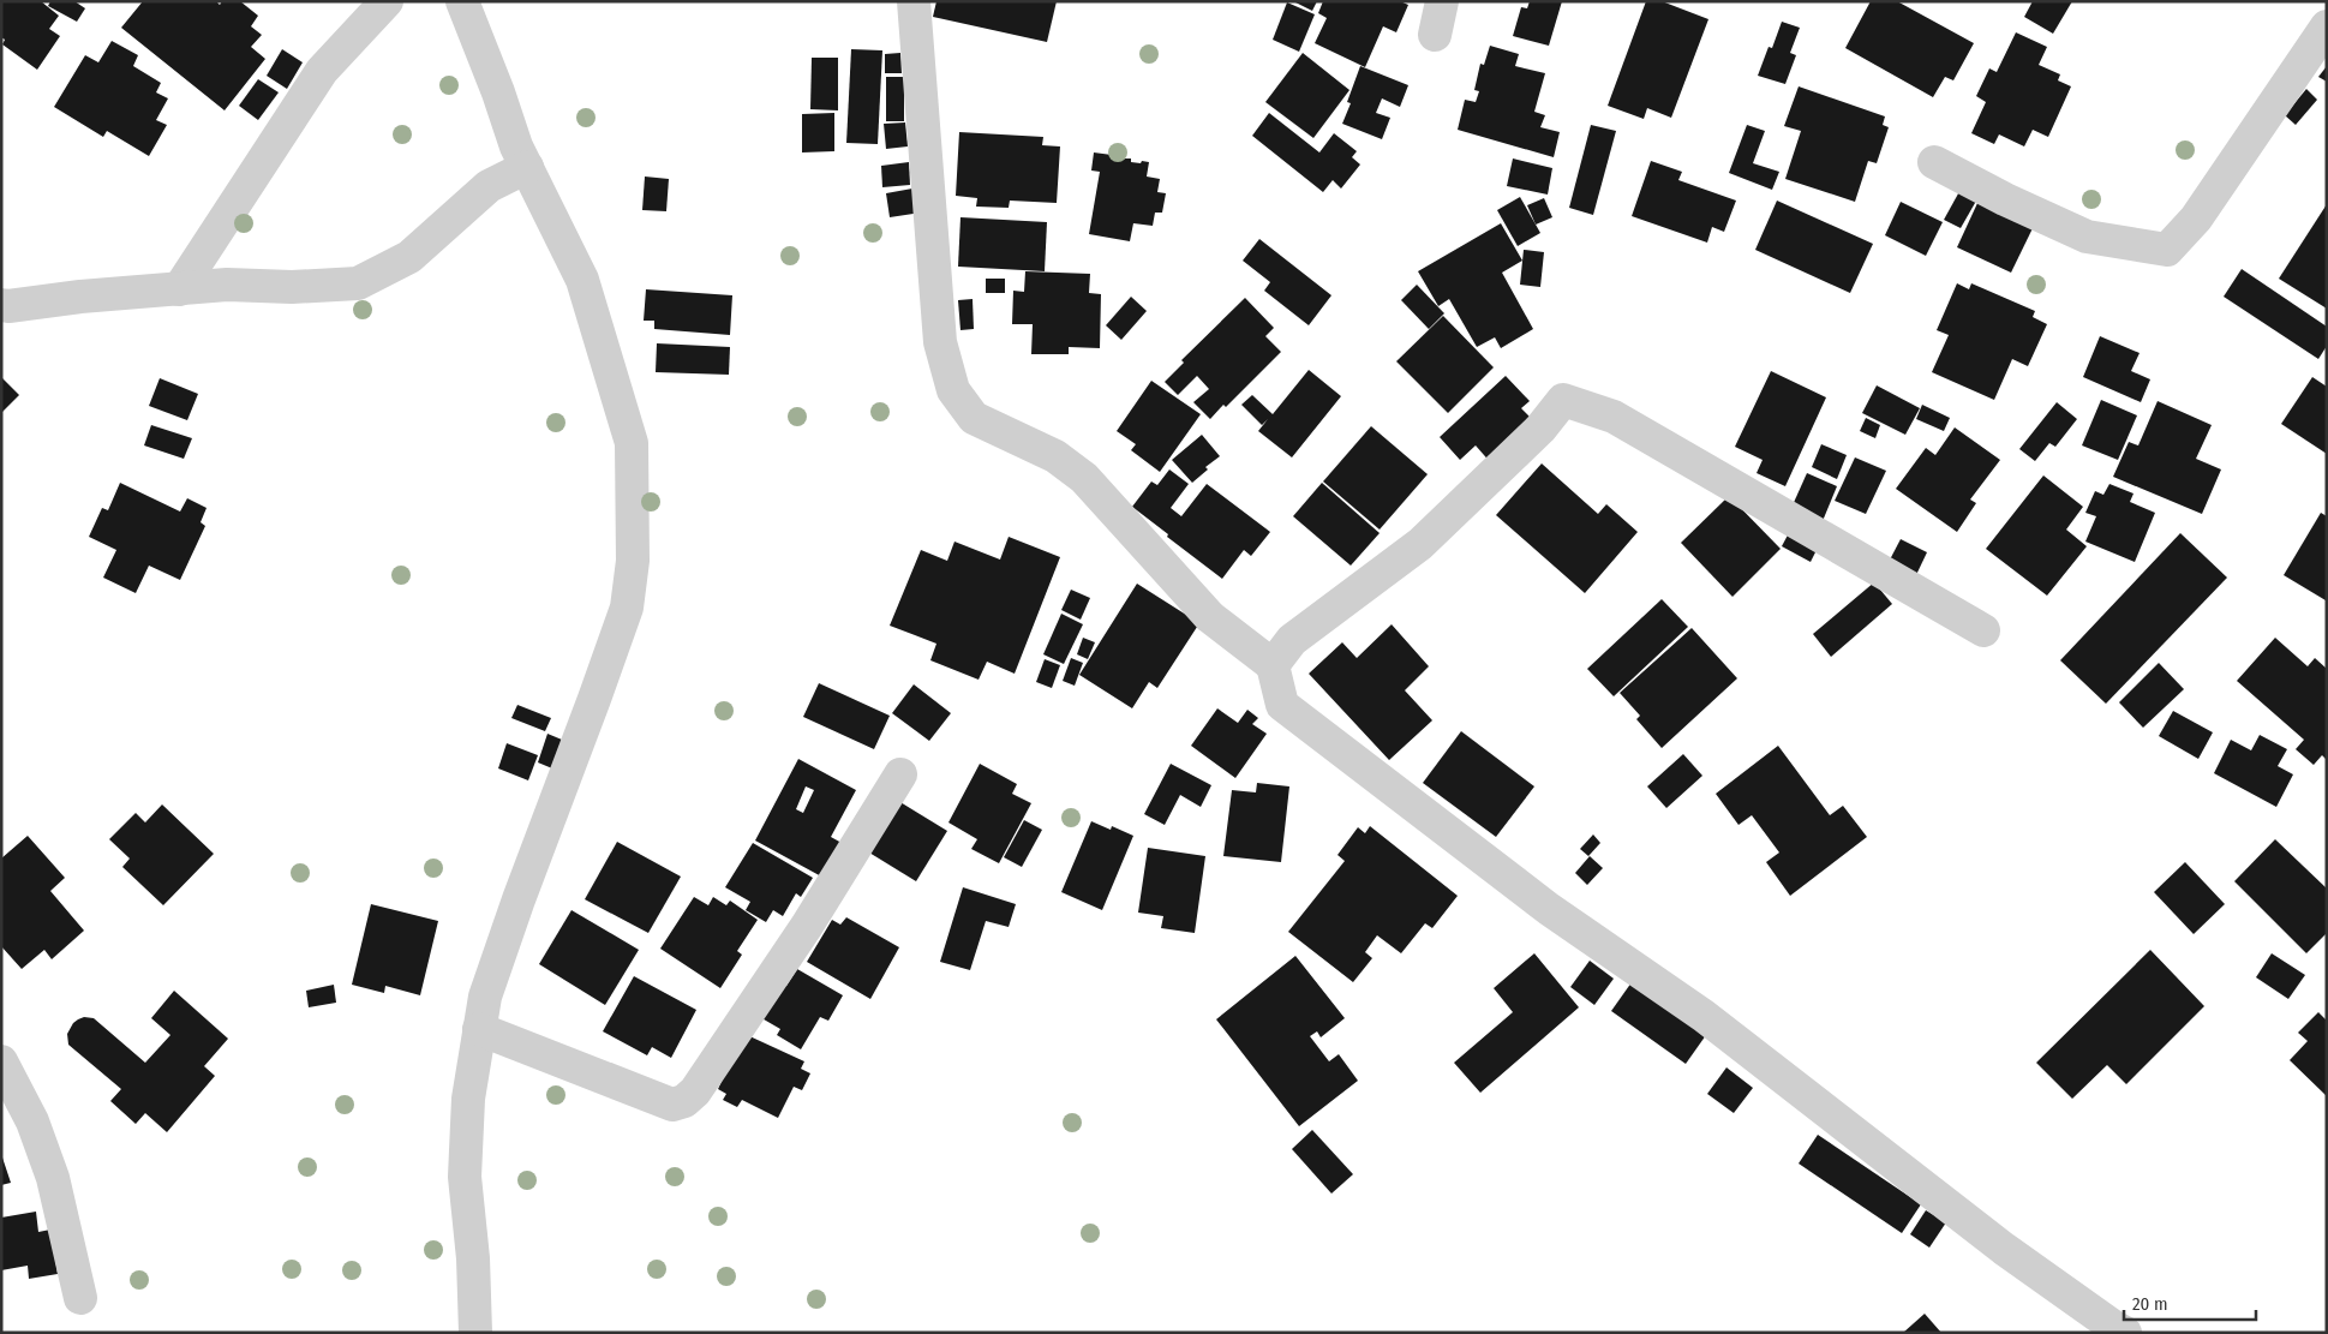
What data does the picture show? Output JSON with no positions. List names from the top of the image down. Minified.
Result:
{"scale_bar":"20 m"}
